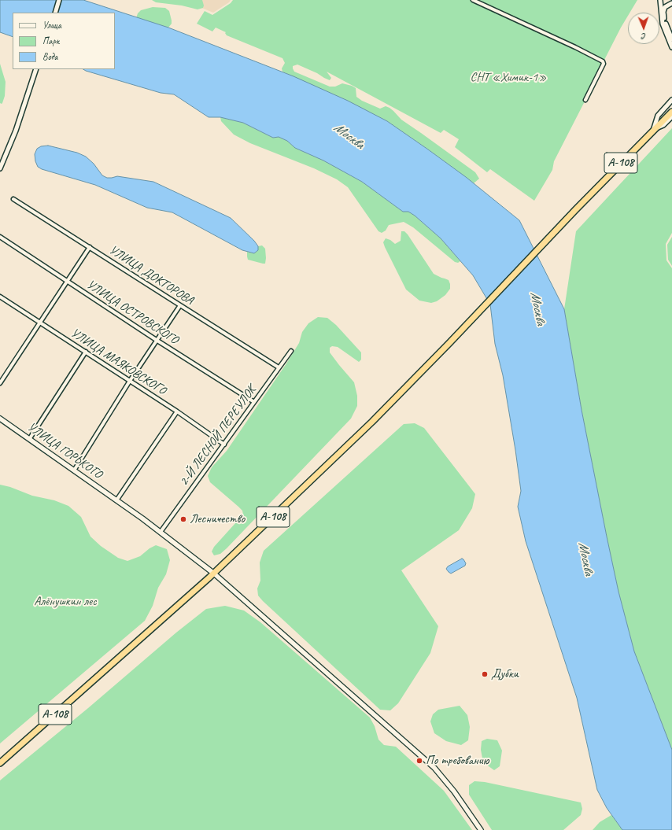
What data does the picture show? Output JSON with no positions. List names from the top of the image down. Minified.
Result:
{"streets":{"highway":["А-108"],"main road":["УЛИЦА ГОРЬКОГО"],"street":["УЛИЦА ДОКТОРОВА","УЛИЦА ОСТРОВСКОГО","УЛИЦА МАЯКОВСКОГО","2-Й ЛЕСНОЙ ПЕРЕУЛОК"]},"crossings":[["А-108","УЛИЦА ГОРЬКОГО"],["УЛИЦА ДОКТОРОВА","2-Й ЛЕСНОЙ ПЕРЕУЛОК"],["УЛИЦА ОСТРОВСКОГО","2-Й ЛЕСНОЙ ПЕРЕУЛОК"],["УЛИЦА МАЯКОВСКОГО","2-Й ЛЕСНОЙ ПЕРЕУЛОК"],["2-Й ЛЕСНОЙ ПЕРЕУЛОК","УЛИЦА ГОРЬКОГО"]],"water":["Москва"],"parks":["СНТ «Химик-1»","Алёнушкин лес"],"places":["Лесничество","Дубки","По требованию"],"legend":["Улица","Парк","Вода"],"north":"bottom"}
